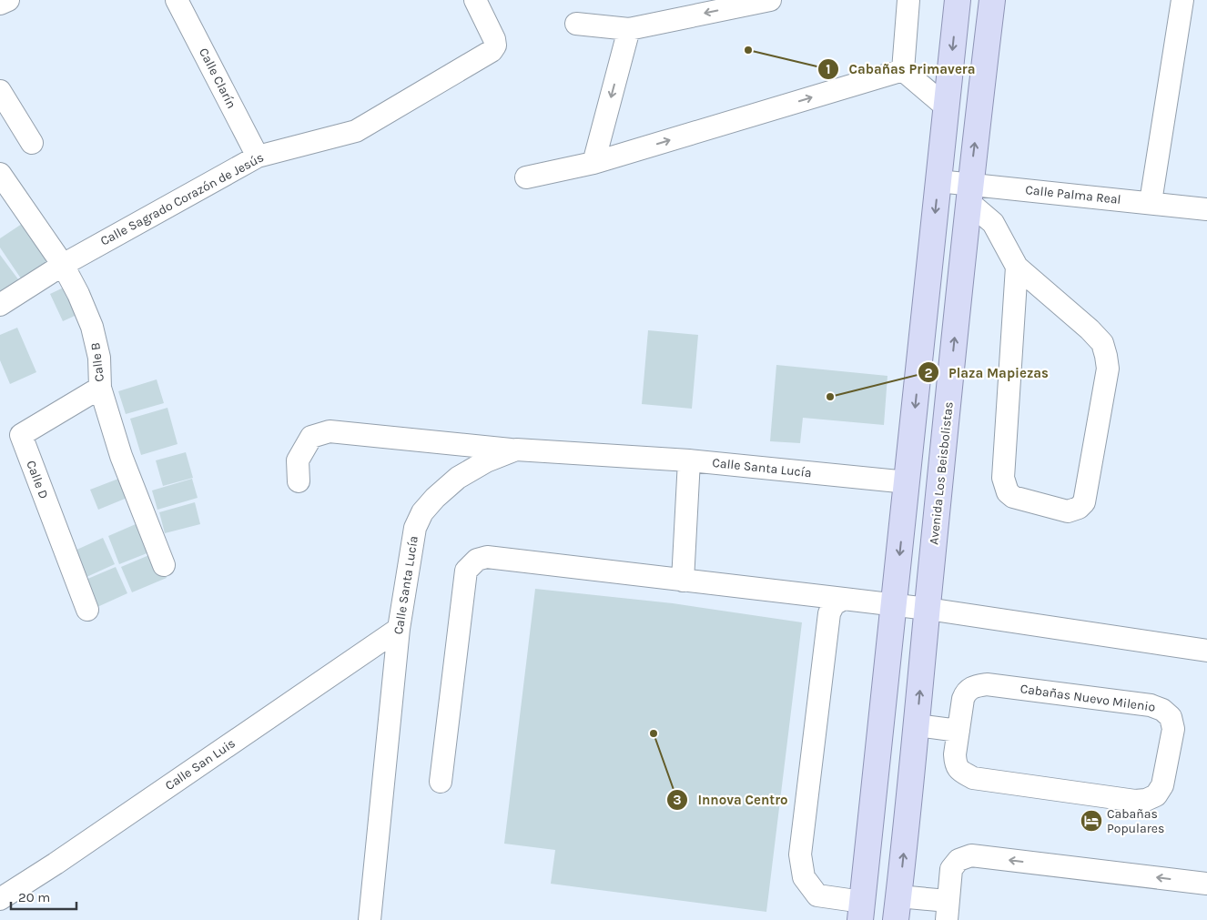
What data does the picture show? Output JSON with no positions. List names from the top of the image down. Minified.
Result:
{"streets":{"main road":["Avenida Los Beisbolistas"],"street":["Calle Clarín","Calle Palma Real","Calle Sagrado Corazón de Jesús","Calle B","Calle Santa Lucía","Calle D","Cabañas Nuevo Milenio","Calle San Luis"]},"crossings":[["Calle Clarín","Calle Sagrado Corazón de Jesús"],["Calle Palma Real","Avenida Los Beisbolistas"],["Calle Sagrado Corazón de Jesús","Calle B"],["Calle B","Calle D"],["Calle Santa Lucía","Calle San Luis"]],"places":{"other":["Cabañas Primavera","Plaza Mapiezas","Innova Centro"],"hotel":["Cabañas Populares"]},"scale_bar":"20 m"}
